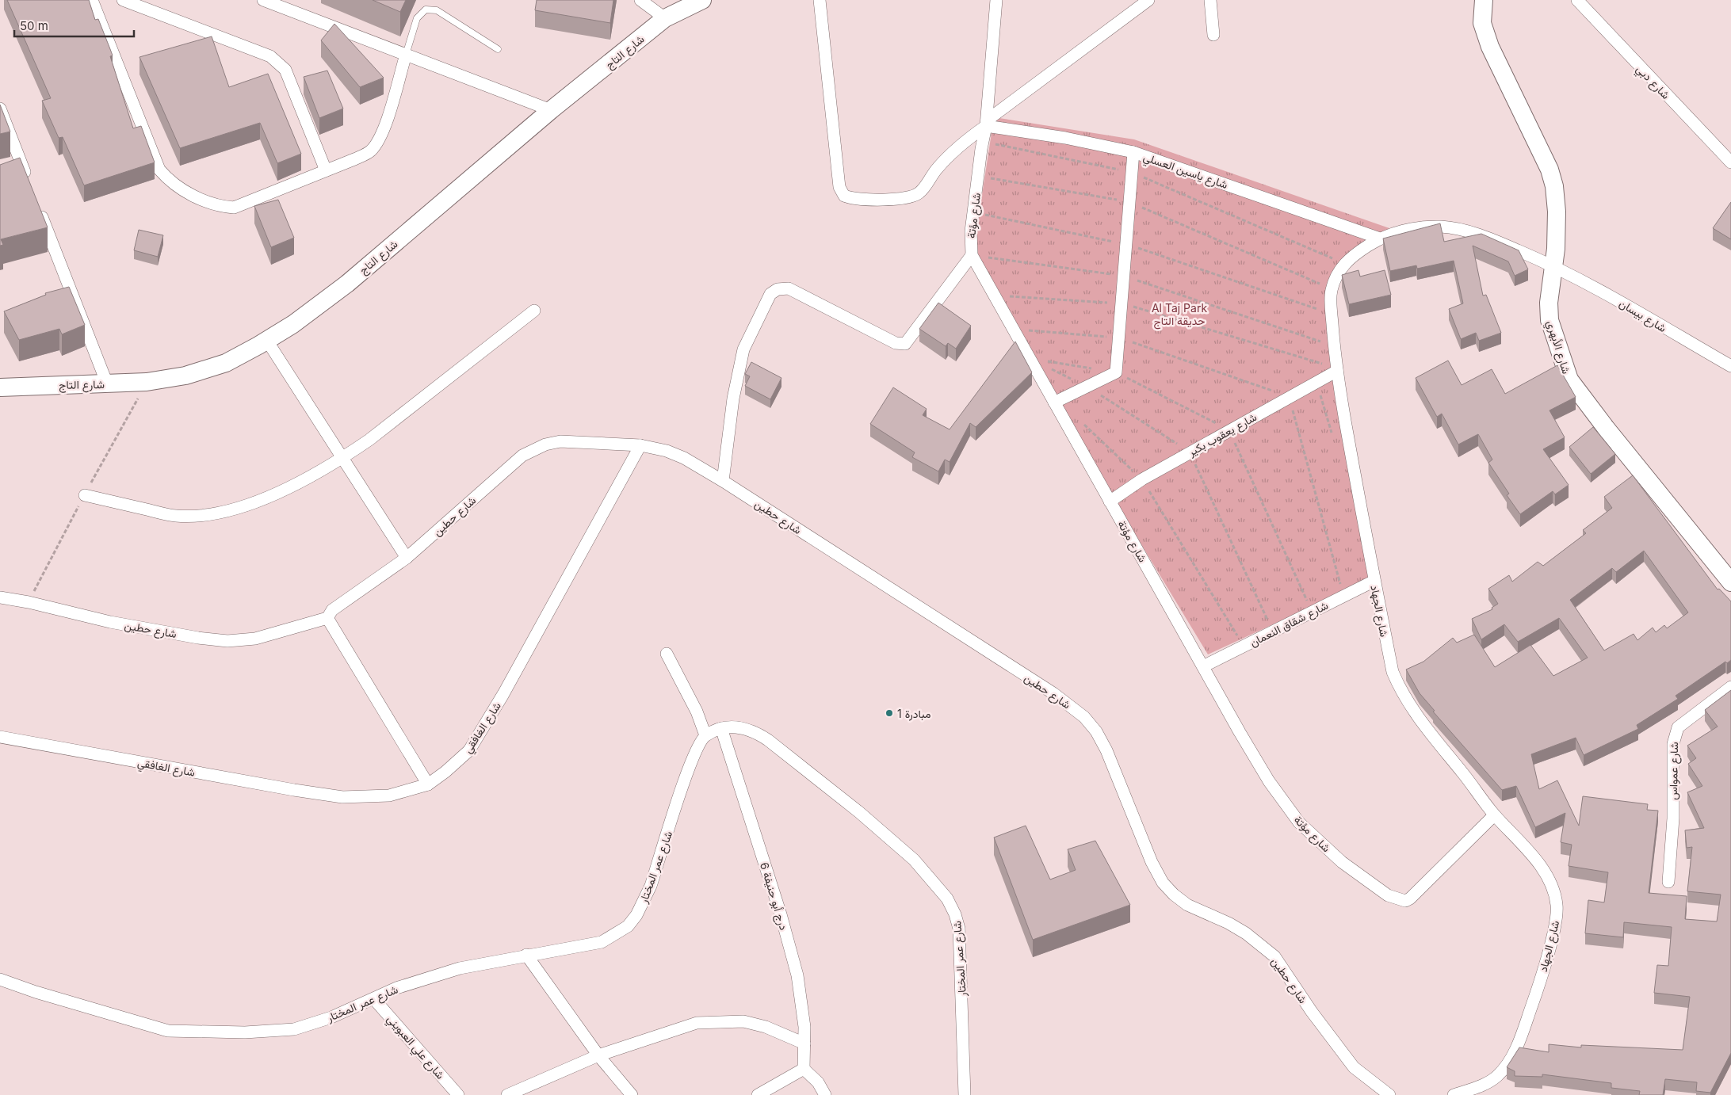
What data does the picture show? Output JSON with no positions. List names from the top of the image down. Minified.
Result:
{"streets":{"street":["شارع التاج","شارع دبي","شارع ياسين العسلي","شارع مؤتة","شارع بيسان","شارع الأبهري","شارع يعقوب بكير","شارع حطين","شارع الجهاد","شارع شقاق النعمان","شارع الغافقي","شارع عمواس","شارع عمر المختار","درج أبو حنيفة 6","شارع علي العبويني"]},"crossings":[["شارع ياسين العسلي","شارع مؤتة"],["شارع ياسين العسلي","شارع الجهاد"],["شارع مؤتة","شارع يعقوب بكير"],["شارع مؤتة","شارع الجهاد"],["شارع مؤتة","شارع شقاق النعمان"],["شارع بيسان","شارع الأبهري"],["شارع بيسان","شارع الجهاد"],["شارع الأبهري","شارع الجهاد"],["شارع يعقوب بكير","شارع الجهاد"],["شارع حطين","شارع الغافقي"],["شارع الجهاد","شارع شقاق النعمان"],["شارع عمر المختار","درج أبو حنيفة 6"],["شارع عمر المختار","شارع علي العبويني"]],"parks":["Al Taj Park حديقة التاج"],"places":["مبادرة 1"],"scale_bar":"50 m"}
